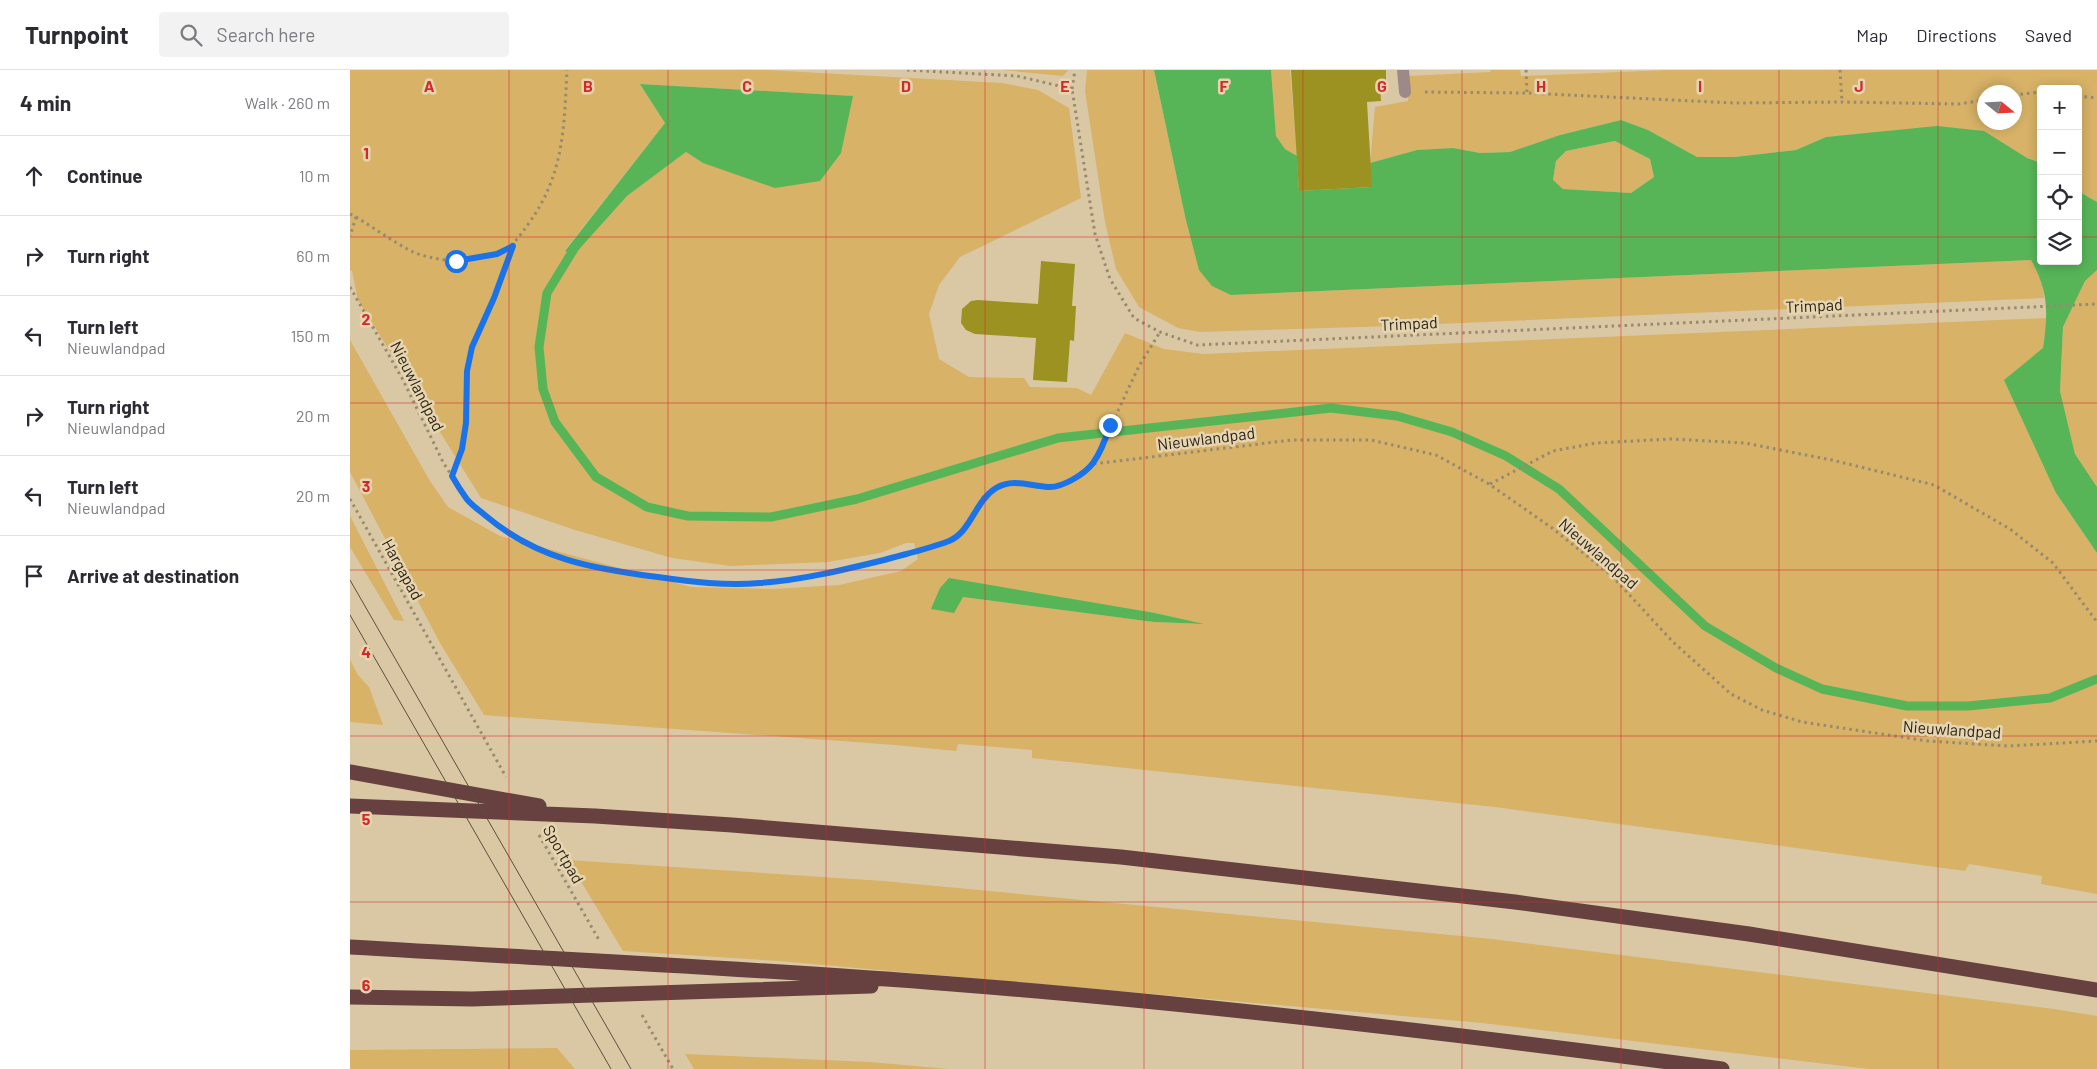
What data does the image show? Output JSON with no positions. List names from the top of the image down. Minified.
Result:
{"streets":{"path":["Trimpad","Nieuwlandpad","Hargapad","Sportpad"]},"crossings":[["Trimpad","Nieuwlandpad"]],"north":"right","page":{"header":"Turnpoint","search":"Search here","nav":["Map","Directions","Saved"],"heading":["4 min","Walk · 260 m"],"map_buttons":["+","−"],"list":[["Continue","10 m"],["Turn right","60 m"],["Turn left","Nieuwlandpad","150 m"],["Turn right","Nieuwlandpad","20 m"],["Turn left","Nieuwlandpad","20 m"],"Arrive at destination"]},"grid":{"columns":["A","B","C","D","E","F","G","H","I","J"],"rows":["1","2","3","4","5","6"]}}
